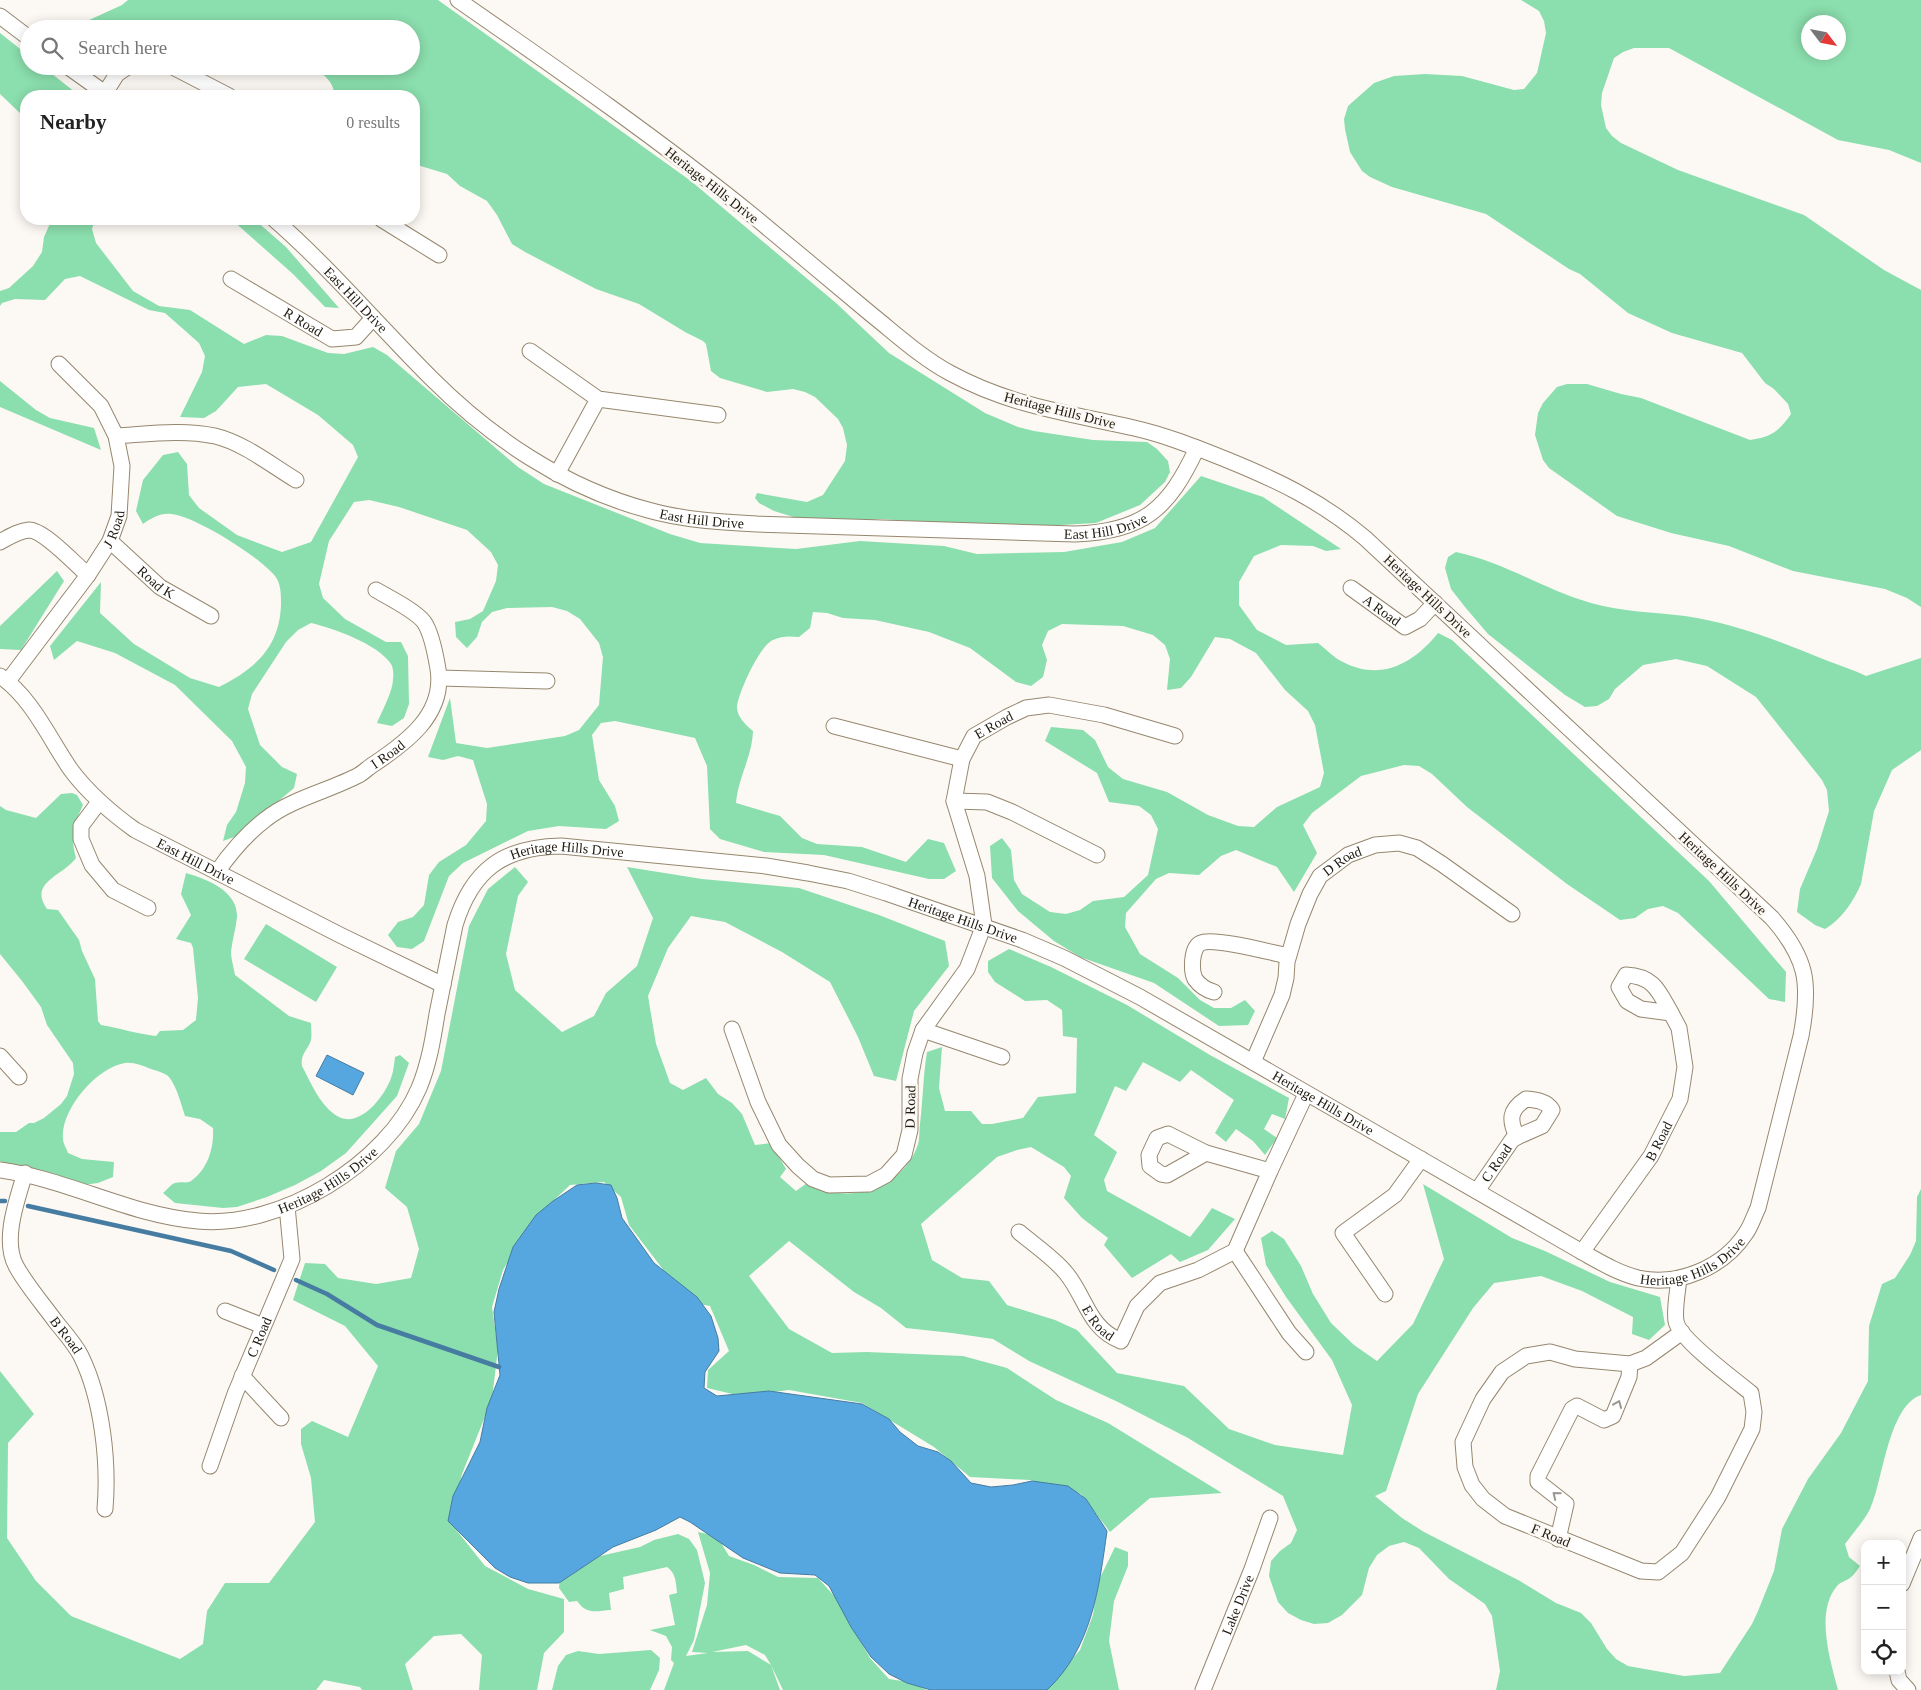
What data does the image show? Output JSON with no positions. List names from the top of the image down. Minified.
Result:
{"streets":{"street":["Heritage Hills Drive","East Hill Drive","R Road","J Road","Road K","A Road","E Road","I Road","D Road","B Road","C Road","F Road","Lake Drive"]},"crossings":[["Heritage Hills Drive","East Hill Drive"],["Heritage Hills Drive","A Road"],["Heritage Hills Drive","E Road"],["Heritage Hills Drive","D Road"],["Heritage Hills Drive","B Road"],["Heritage Hills Drive","C Road"],["East Hill Drive","R Road"],["East Hill Drive","J Road"],["East Hill Drive","I Road"],["J Road","Road K"],["E Road","D Road"]],"north":"bottom right","page":{"search":"Search here","heading":["Nearby","0 results"],"map_buttons":["+","−"]}}
